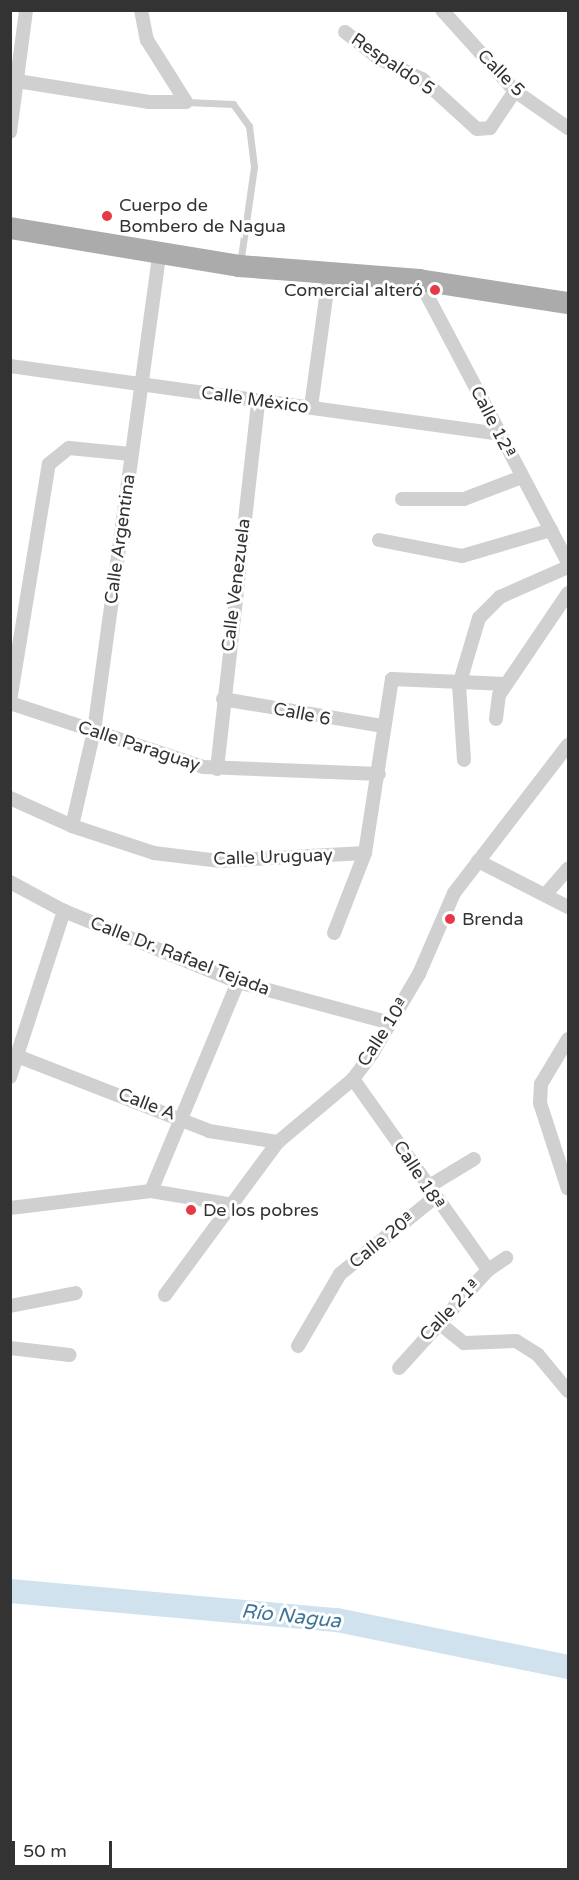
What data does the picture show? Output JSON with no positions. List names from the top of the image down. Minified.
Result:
{"streets":{"street":["Respaldo 5","Calle 5","Calle México","Calle 12ª","Calle Argentina","Calle Venezuela","Calle 6","Calle Paraguay","Calle Uruguay","Calle Dr. Rafael Tejada","Calle 10ª","Calle A","Calle 18ª","Calle 20ª","Calle 21ª"]},"crossings":[["Respaldo 5","Calle 5"],["Calle México","Calle 12ª"],["Calle México","Calle Argentina"],["Calle México","Calle Venezuela"],["Calle Argentina","Calle Paraguay"],["Calle Argentina","Calle Uruguay"],["Calle Venezuela","Calle 6"],["Calle Venezuela","Calle Paraguay"],["Calle Dr. Rafael Tejada","Calle 10ª"],["Calle 10ª","Calle A"],["Calle 10ª","Calle 18ª"],["Calle 18ª","Calle 20ª"],["Calle 18ª","Calle 21ª"]],"water":["Río Nagua"],"places":["Cuerpo de Bombero de Nagua","Comercial alteró","Brenda","De los pobres"],"scale_bar":"50 m"}
